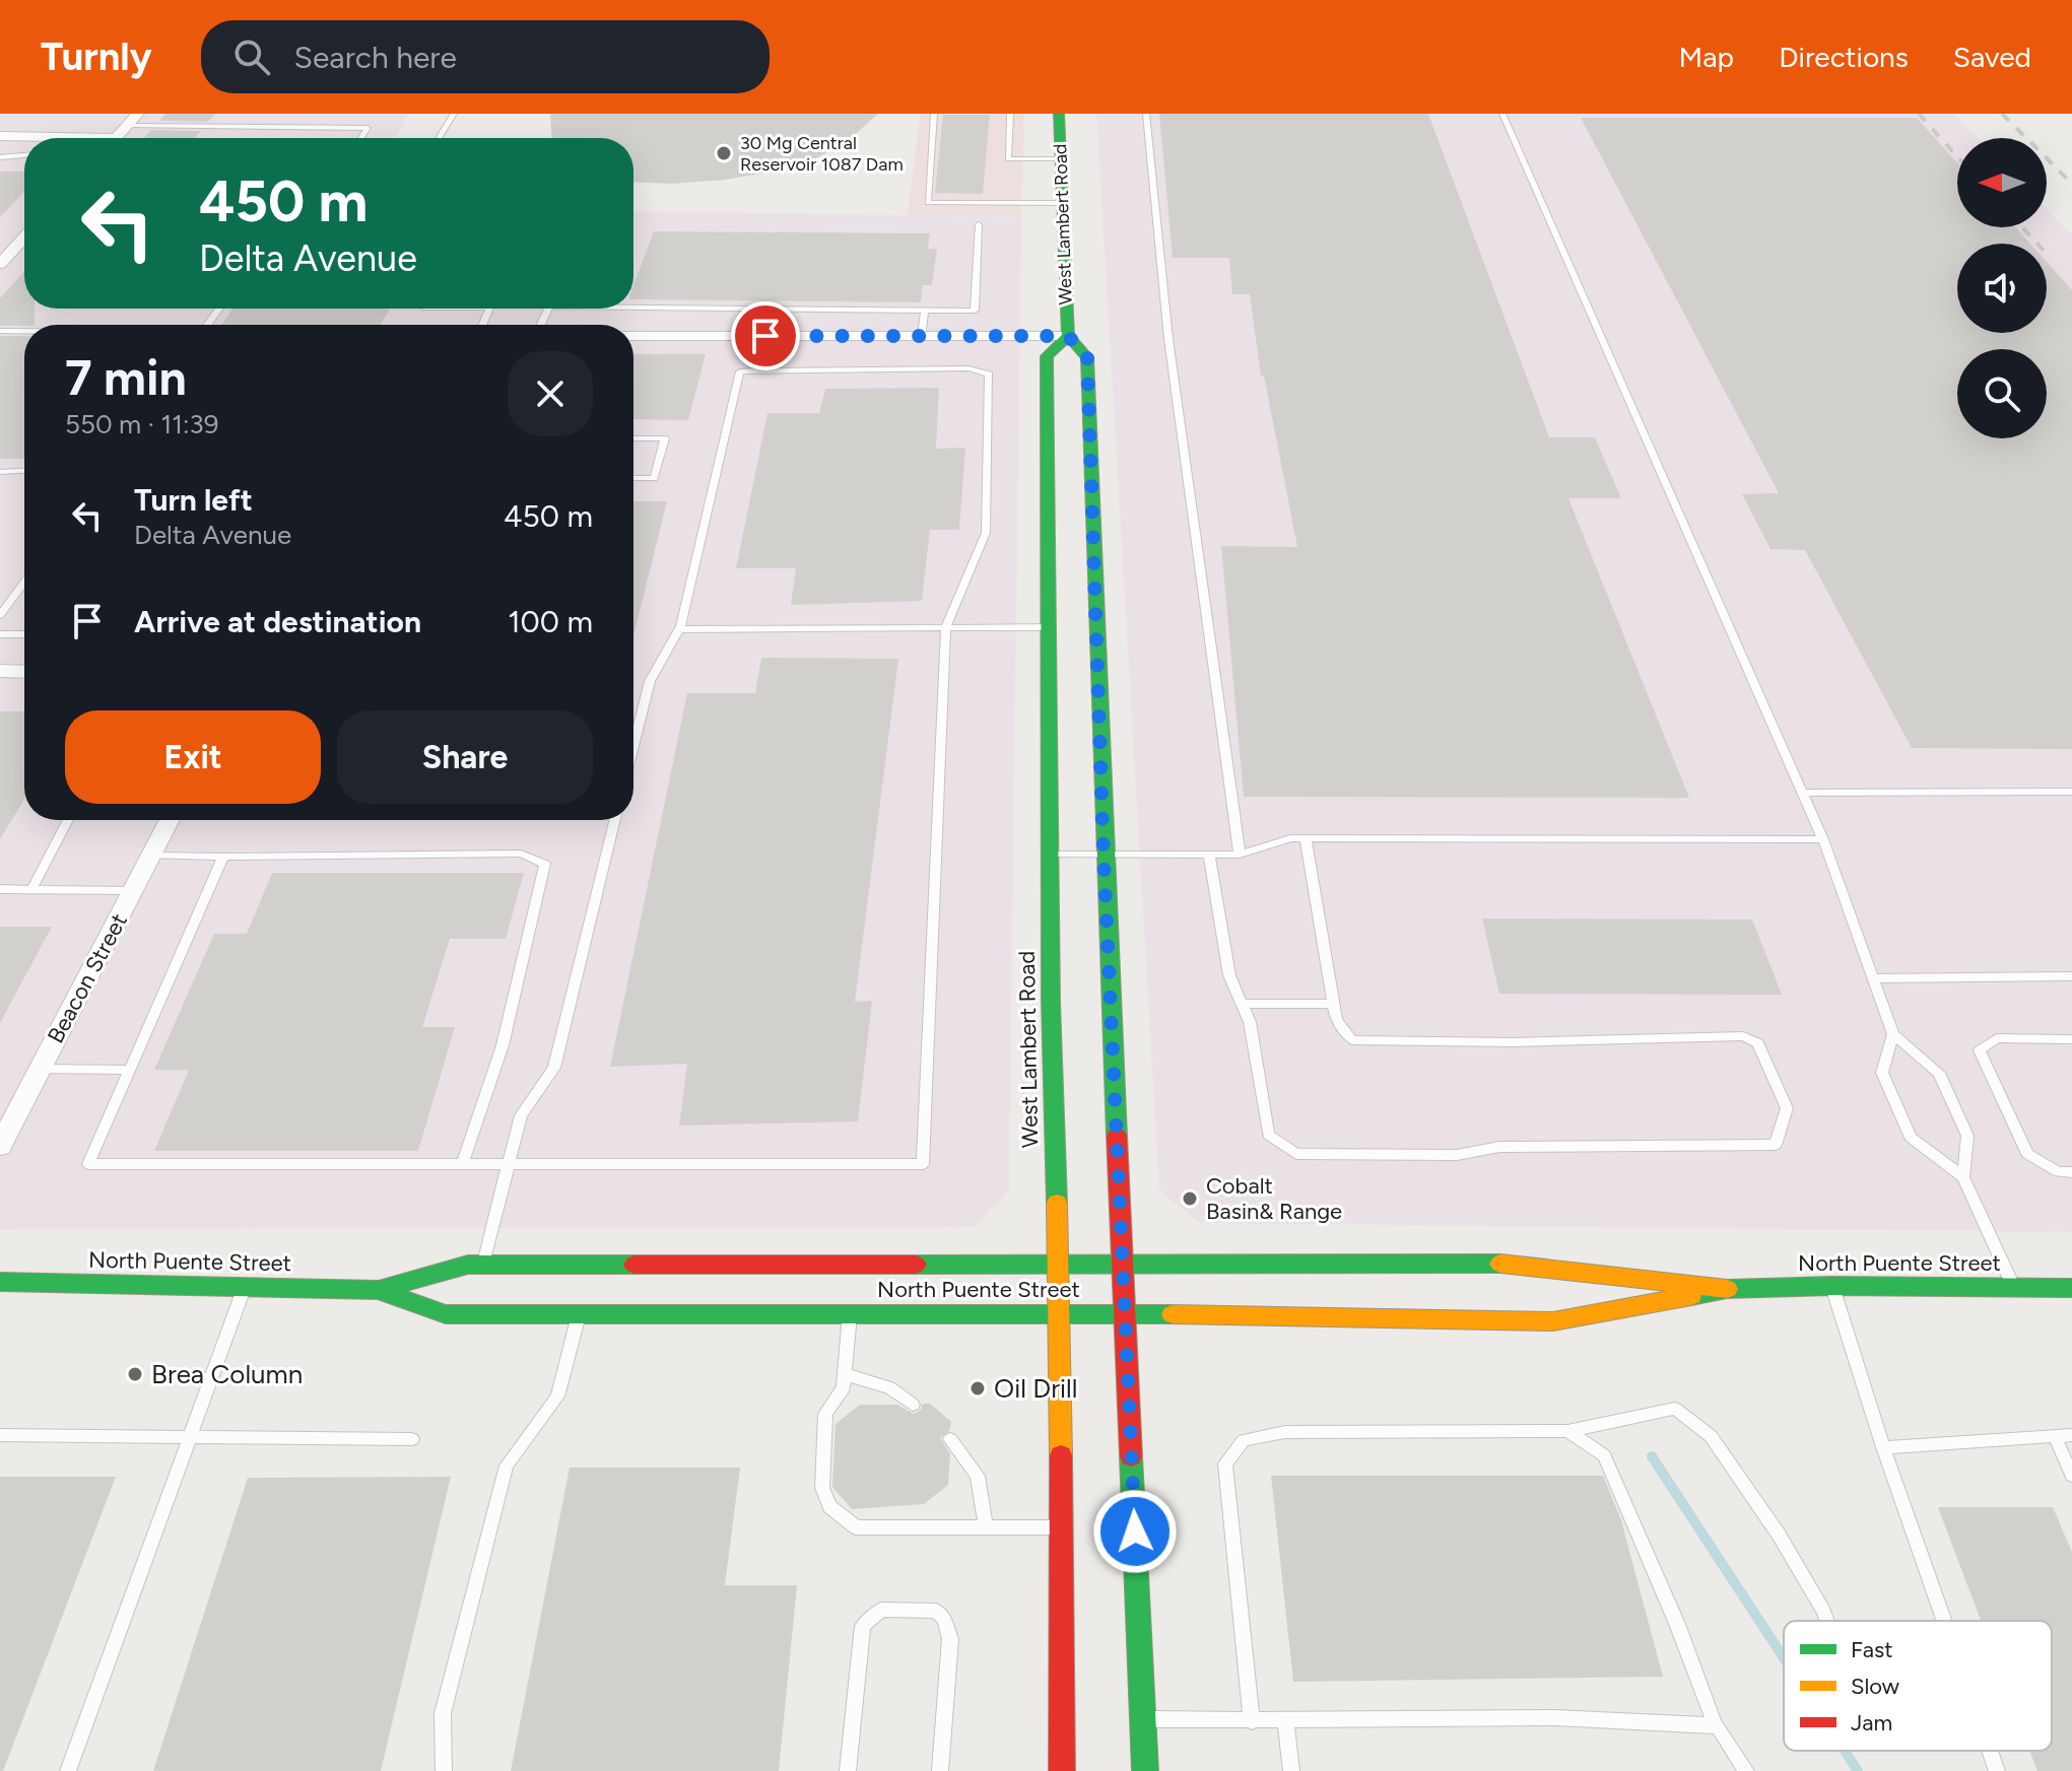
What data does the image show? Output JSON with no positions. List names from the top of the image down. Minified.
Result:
{"streets":{"main road":["West Lambert Road","North Puente Street"],"street":["Beacon Street"]},"crossings":[["West Lambert Road","North Puente Street"]],"places":["30 Mg Central Reservoir 1087 Dam","Cobalt Basin& Range","Brea Column","Oil Drill"],"legend":["Fast","Slow","Jam"],"north":"left","page":{"header":"Turnly","search":"Search here","nav":["Map","Directions","Saved"],"turn":["450 m","Delta Avenue"],"heading":["7 min","550 m · 11:39"],"list":[{"name":"Turn left","note":"Delta Avenue","value":"450 m"},{"name":"Arrive at destination","value":"100 m"}],"buttons":["Exit","Share"]}}
